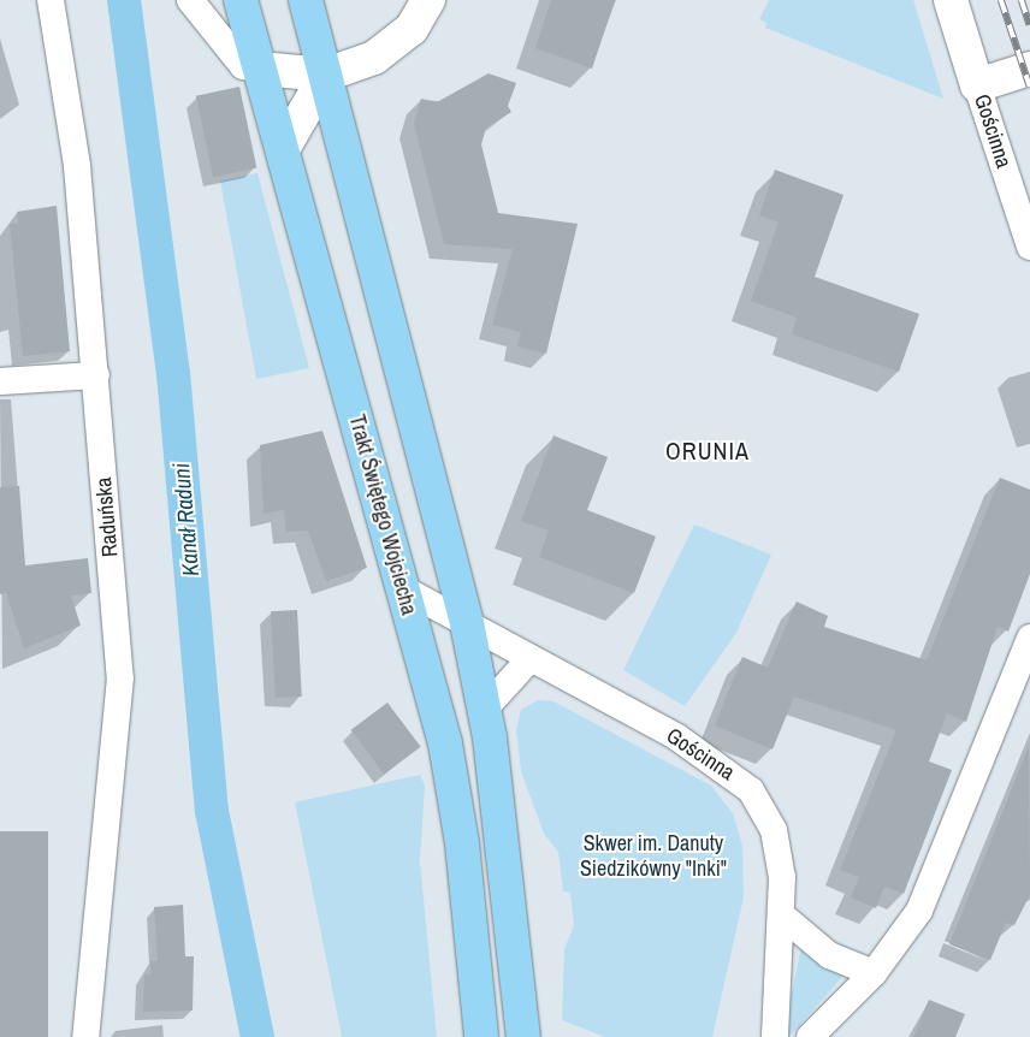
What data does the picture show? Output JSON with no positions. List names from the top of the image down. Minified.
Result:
{"streets":{"main road":["Trakt Świętego Wojciecha"],"street":["Gościnna","Raduńska"]},"crossings":[["Gościnna","Trakt Świętego Wojciecha"]],"districts":["ORUNIA"],"water":["Kanał Raduni"],"parks":["Skwer im. Danuty Siedzikówny \"Inki\""]}
